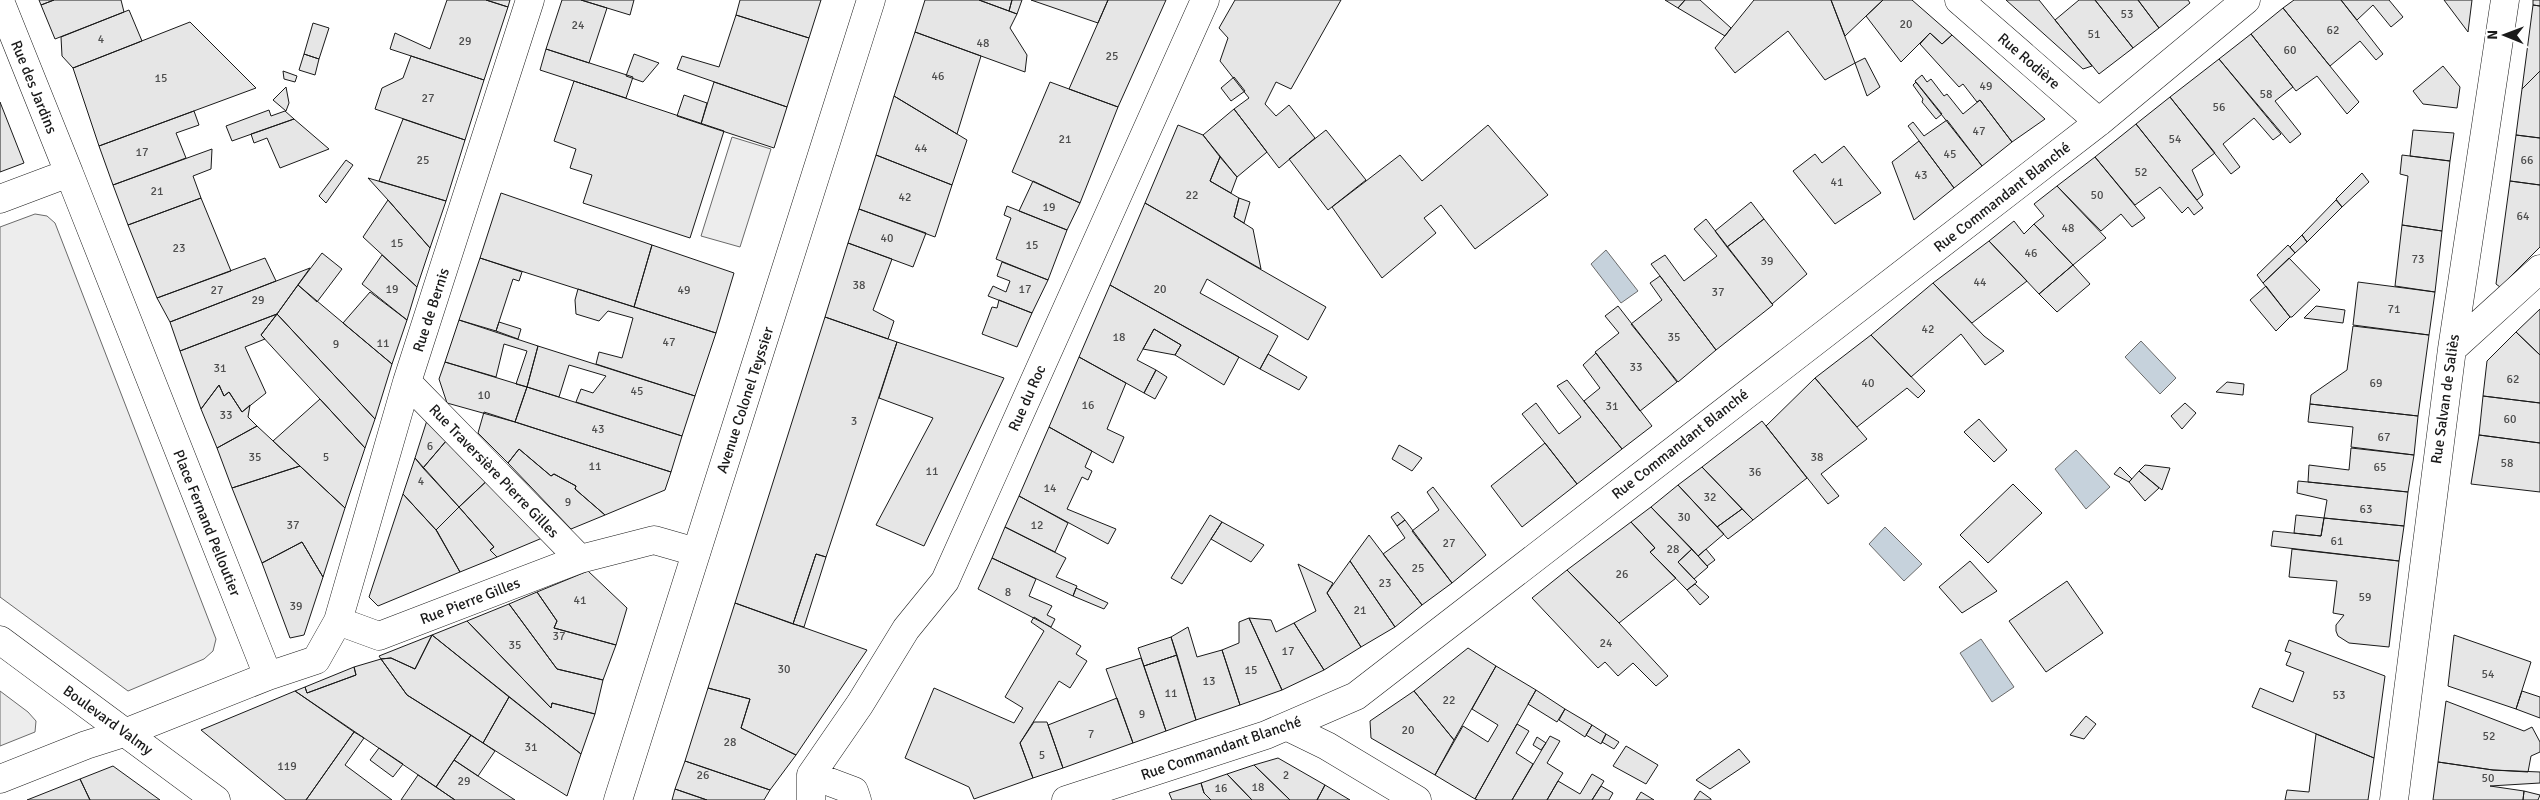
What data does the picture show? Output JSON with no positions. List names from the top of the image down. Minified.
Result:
{"streets":{"street":["Rue Rodière","Rue des Jardins","Rue Commandant Blanché","Rue de Bernis","Rue du Roc","Rue Salvan de Saliès","Avenue Colonel Teyssier","Rue Traversière Pierre Gilles","Place Fernand Pelloutier","Rue Pierre Gilles","Boulevard Valmy"]},"crossings":[["Rue Rodière","Rue Commandant Blanché"],["Rue des Jardins","Place Fernand Pelloutier"],["Rue de Bernis","Rue Traversière Pierre Gilles"],["Rue de Bernis","Rue Pierre Gilles"],["Avenue Colonel Teyssier","Rue Pierre Gilles"],["Rue Traversière Pierre Gilles","Rue Pierre Gilles"]],"house_numbers":["53","20","24","62","51","4","29","48","60","25","46","15","49","58","27","56","47","21","54","44","17","45","25","66","52","43","41","21","22","50","42","19","64","48","40","15","15","23","46","73","39","44","38","19","17","20","27","49","37","29","71","42","18","35","47","11","9","33","31","62","40","69","45","10","16","31","33","60","3","43","67","6","35","5","38","58","11","65","11","36","4","14","32","9","63","30","37","12","61","27","28","25","26","23","8","59","41","39","21","37","24","35","17","30","15","54","13","11","53","22","9","20","7","52","28","31","5","119","26","2","50","29","18","16"],"north":"left"}
